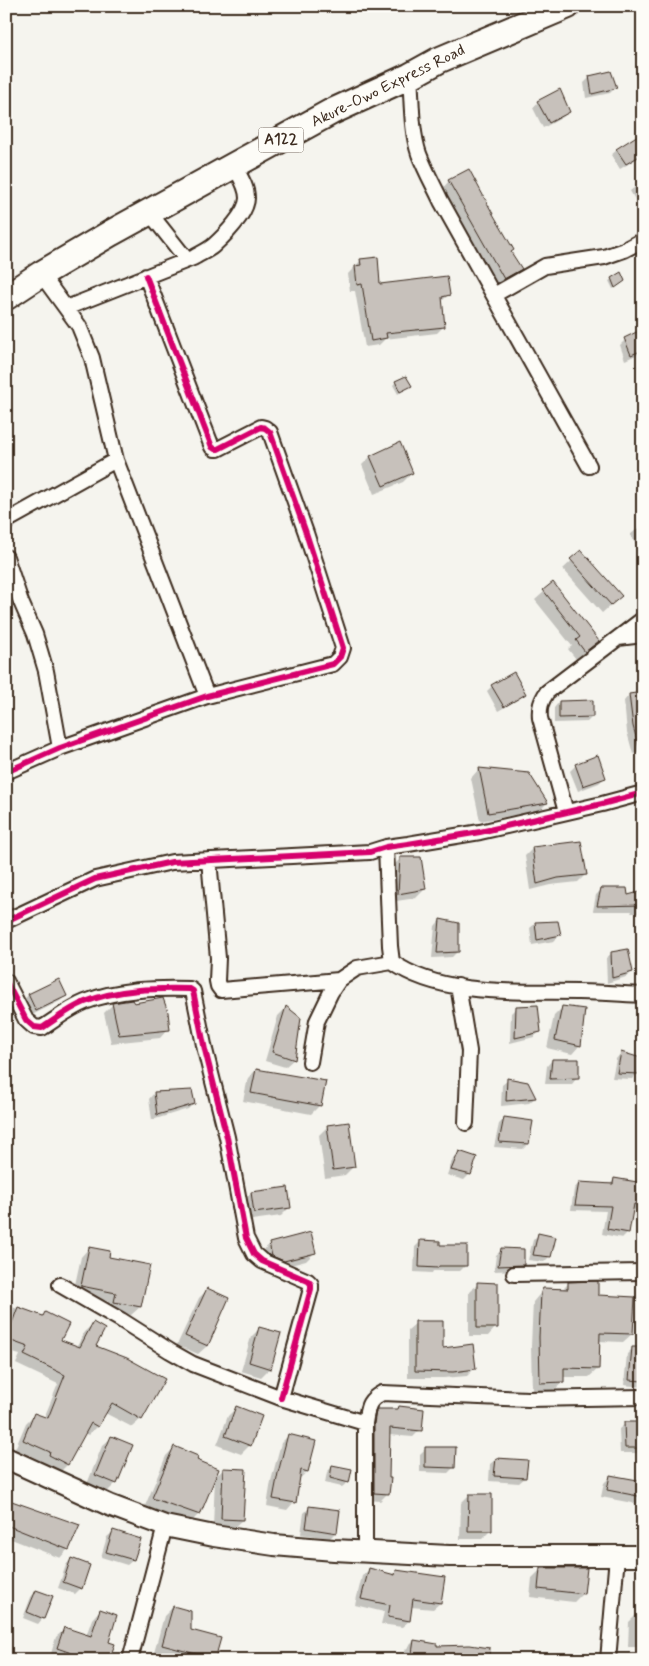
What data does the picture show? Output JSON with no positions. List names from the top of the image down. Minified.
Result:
{"streets":{"highway":["Akure-Owo Express Road","A122"]}}
